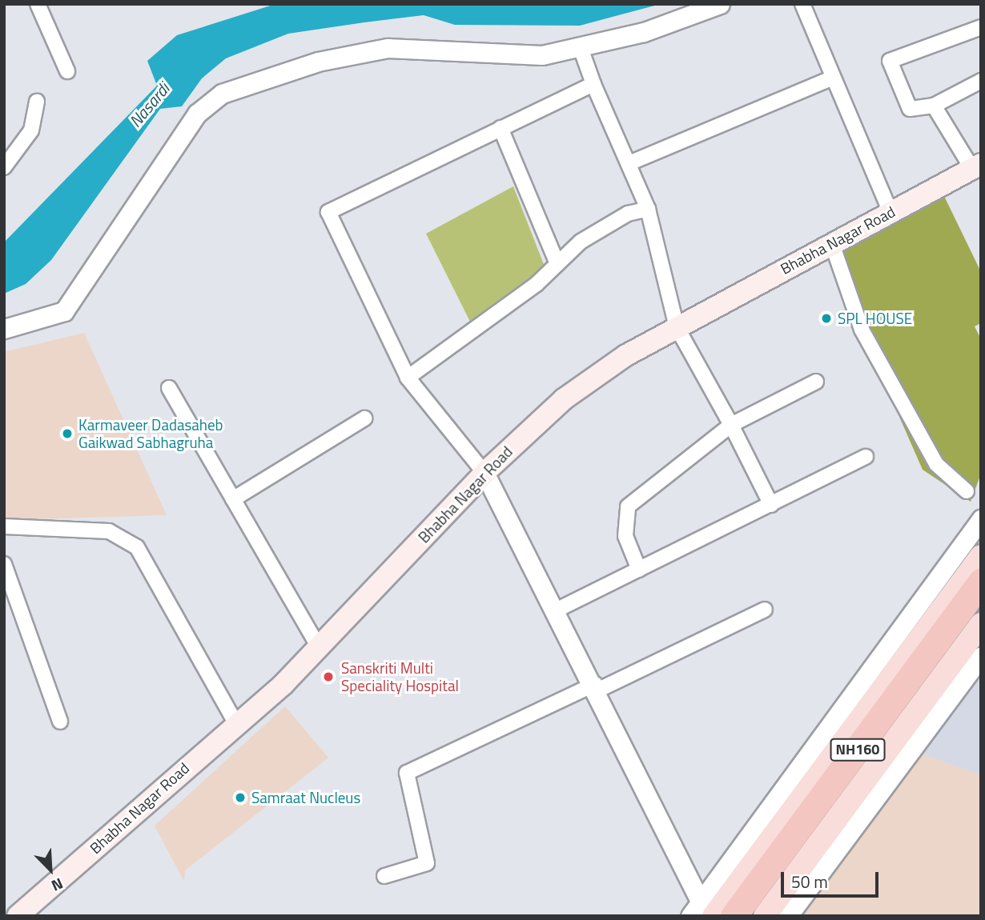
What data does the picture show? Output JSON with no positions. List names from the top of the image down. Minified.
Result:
{"streets":{"highway":["NH160"],"main road":["Bhabha Nagar Road"]},"water":["Nasardi"],"places":["SPL HOUSE","Karmaveer Dadasaheb Gaikwad Sabhagruha","Sanskriti Multi Speciality Hospital","Samraat Nucleus"],"scale_bar":"50 m","north":"bottom right"}
